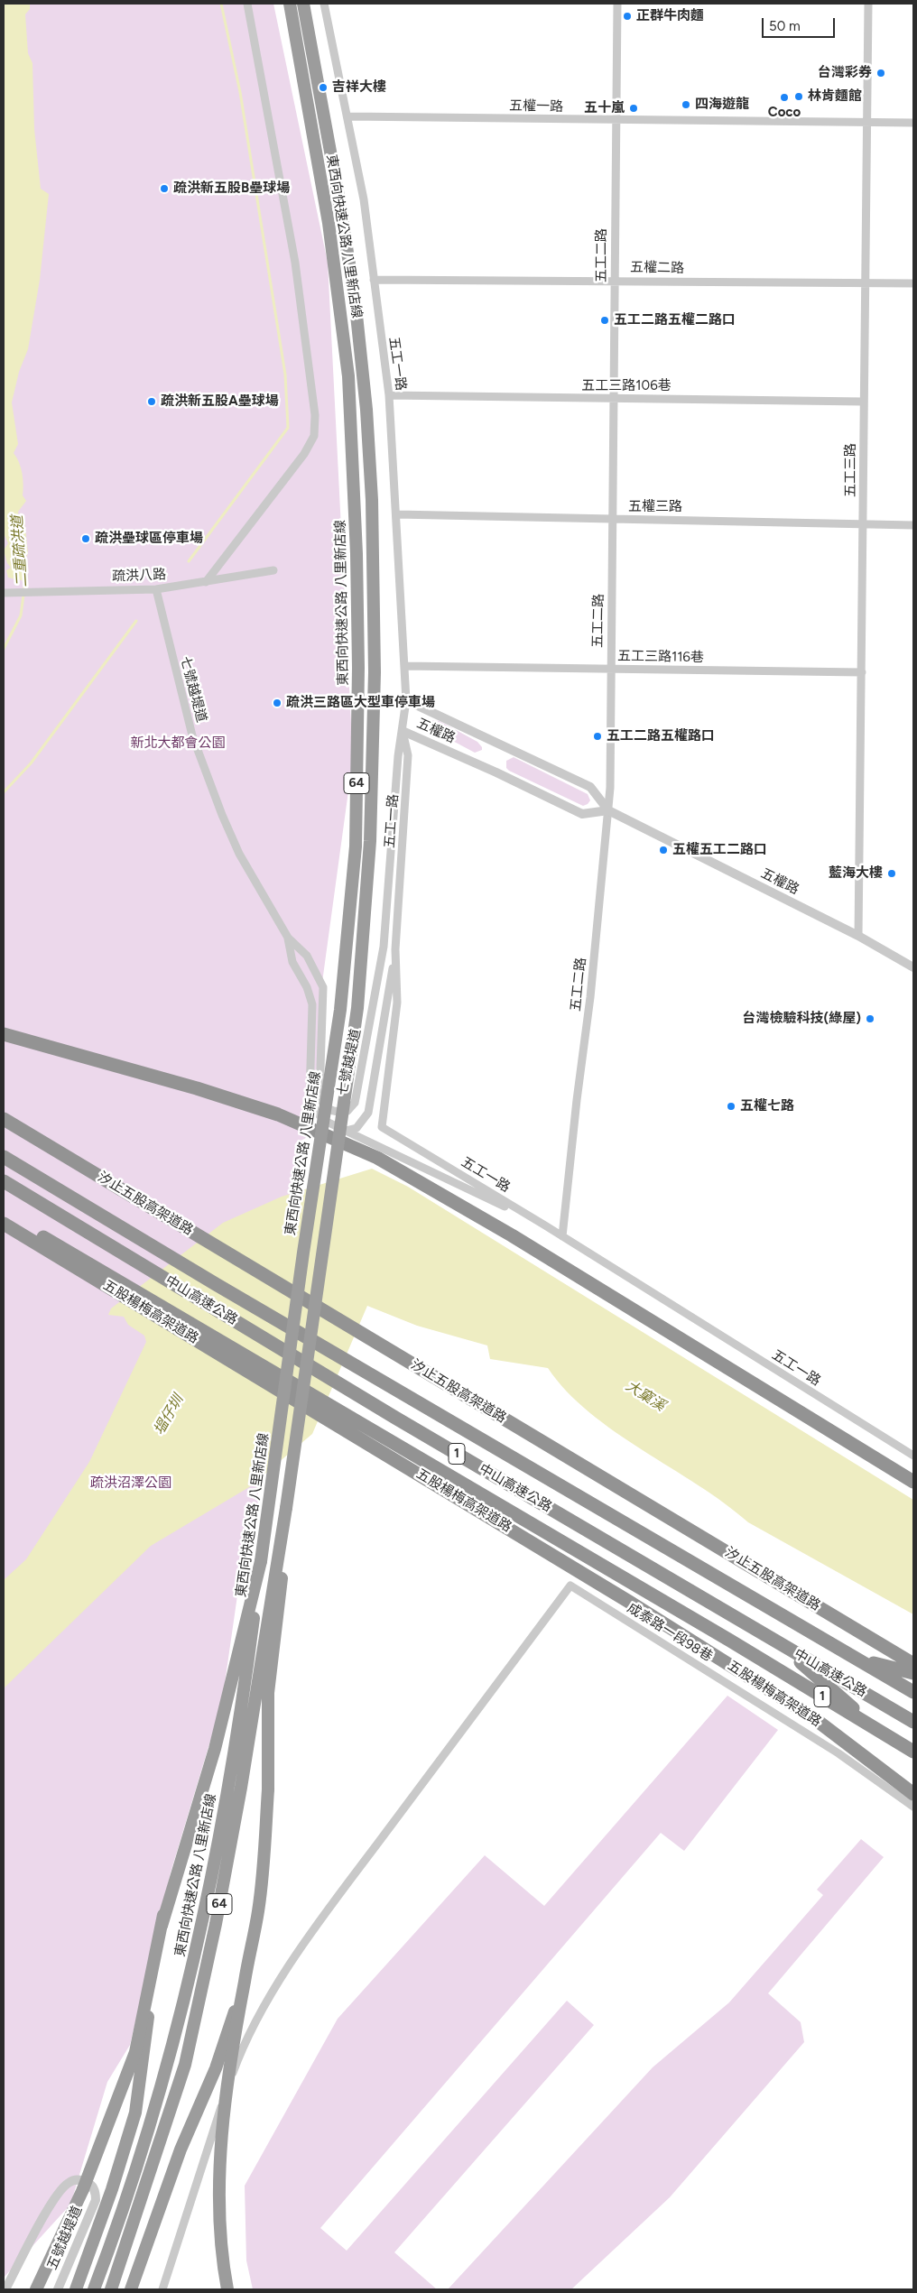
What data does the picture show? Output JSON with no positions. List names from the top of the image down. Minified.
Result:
{"streets":{"highway":["東西向快速公路 八里新店線","64","汐止五股高架道路","中山高速公路","五股楊梅高架道路","1"],"street":["五權一路","五工二路","五權二路","五工一路","五工三路106巷","五工三路","五權三路","疏洪八路","五工三路116巷","七號越堤道","五權路","成泰路一段98巷","五號越堤道"]},"crossings":[["五權一路","五工二路"],["五權一路","五工一路"],["五權一路","五工三路"],["五工二路","五權二路"],["五工二路","五工一路"],["五工二路","五工三路106巷"],["五工二路","五權三路"],["五工二路","五工三路116巷"],["五工二路","五權路"],["五權二路","五工一路"],["五權二路","五工三路"],["五工一路","五工三路106巷"],["五工一路","五權三路"],["五工一路","五工三路116巷"],["五工一路","七號越堤道"],["五工一路","五權路"],["五工三路106巷","五工三路"],["五工三路","五權三路"],["五工三路","五工三路116巷"],["五工三路","五權路"],["疏洪八路","七號越堤道"]],"water":["二重疏洪道","大窠溪","塭仔圳"],"parks":["新北大都會公園","疏洪沼澤公園"],"places":["正群牛肉麵","台灣彩券","吉祥大樓","林肯麵館","Coco","四海遊龍","五十嵐","疏洪新五股B壘球場","五工二路五權二路口","疏洪新五股A壘球場","疏洪壘球區停車場","疏洪三路區大型車停車場","五工二路五權路口","五權五工二路口","藍海大樓","台灣檢驗科技(綠屋)","五權七路"],"scale_bar":"50 m"}
